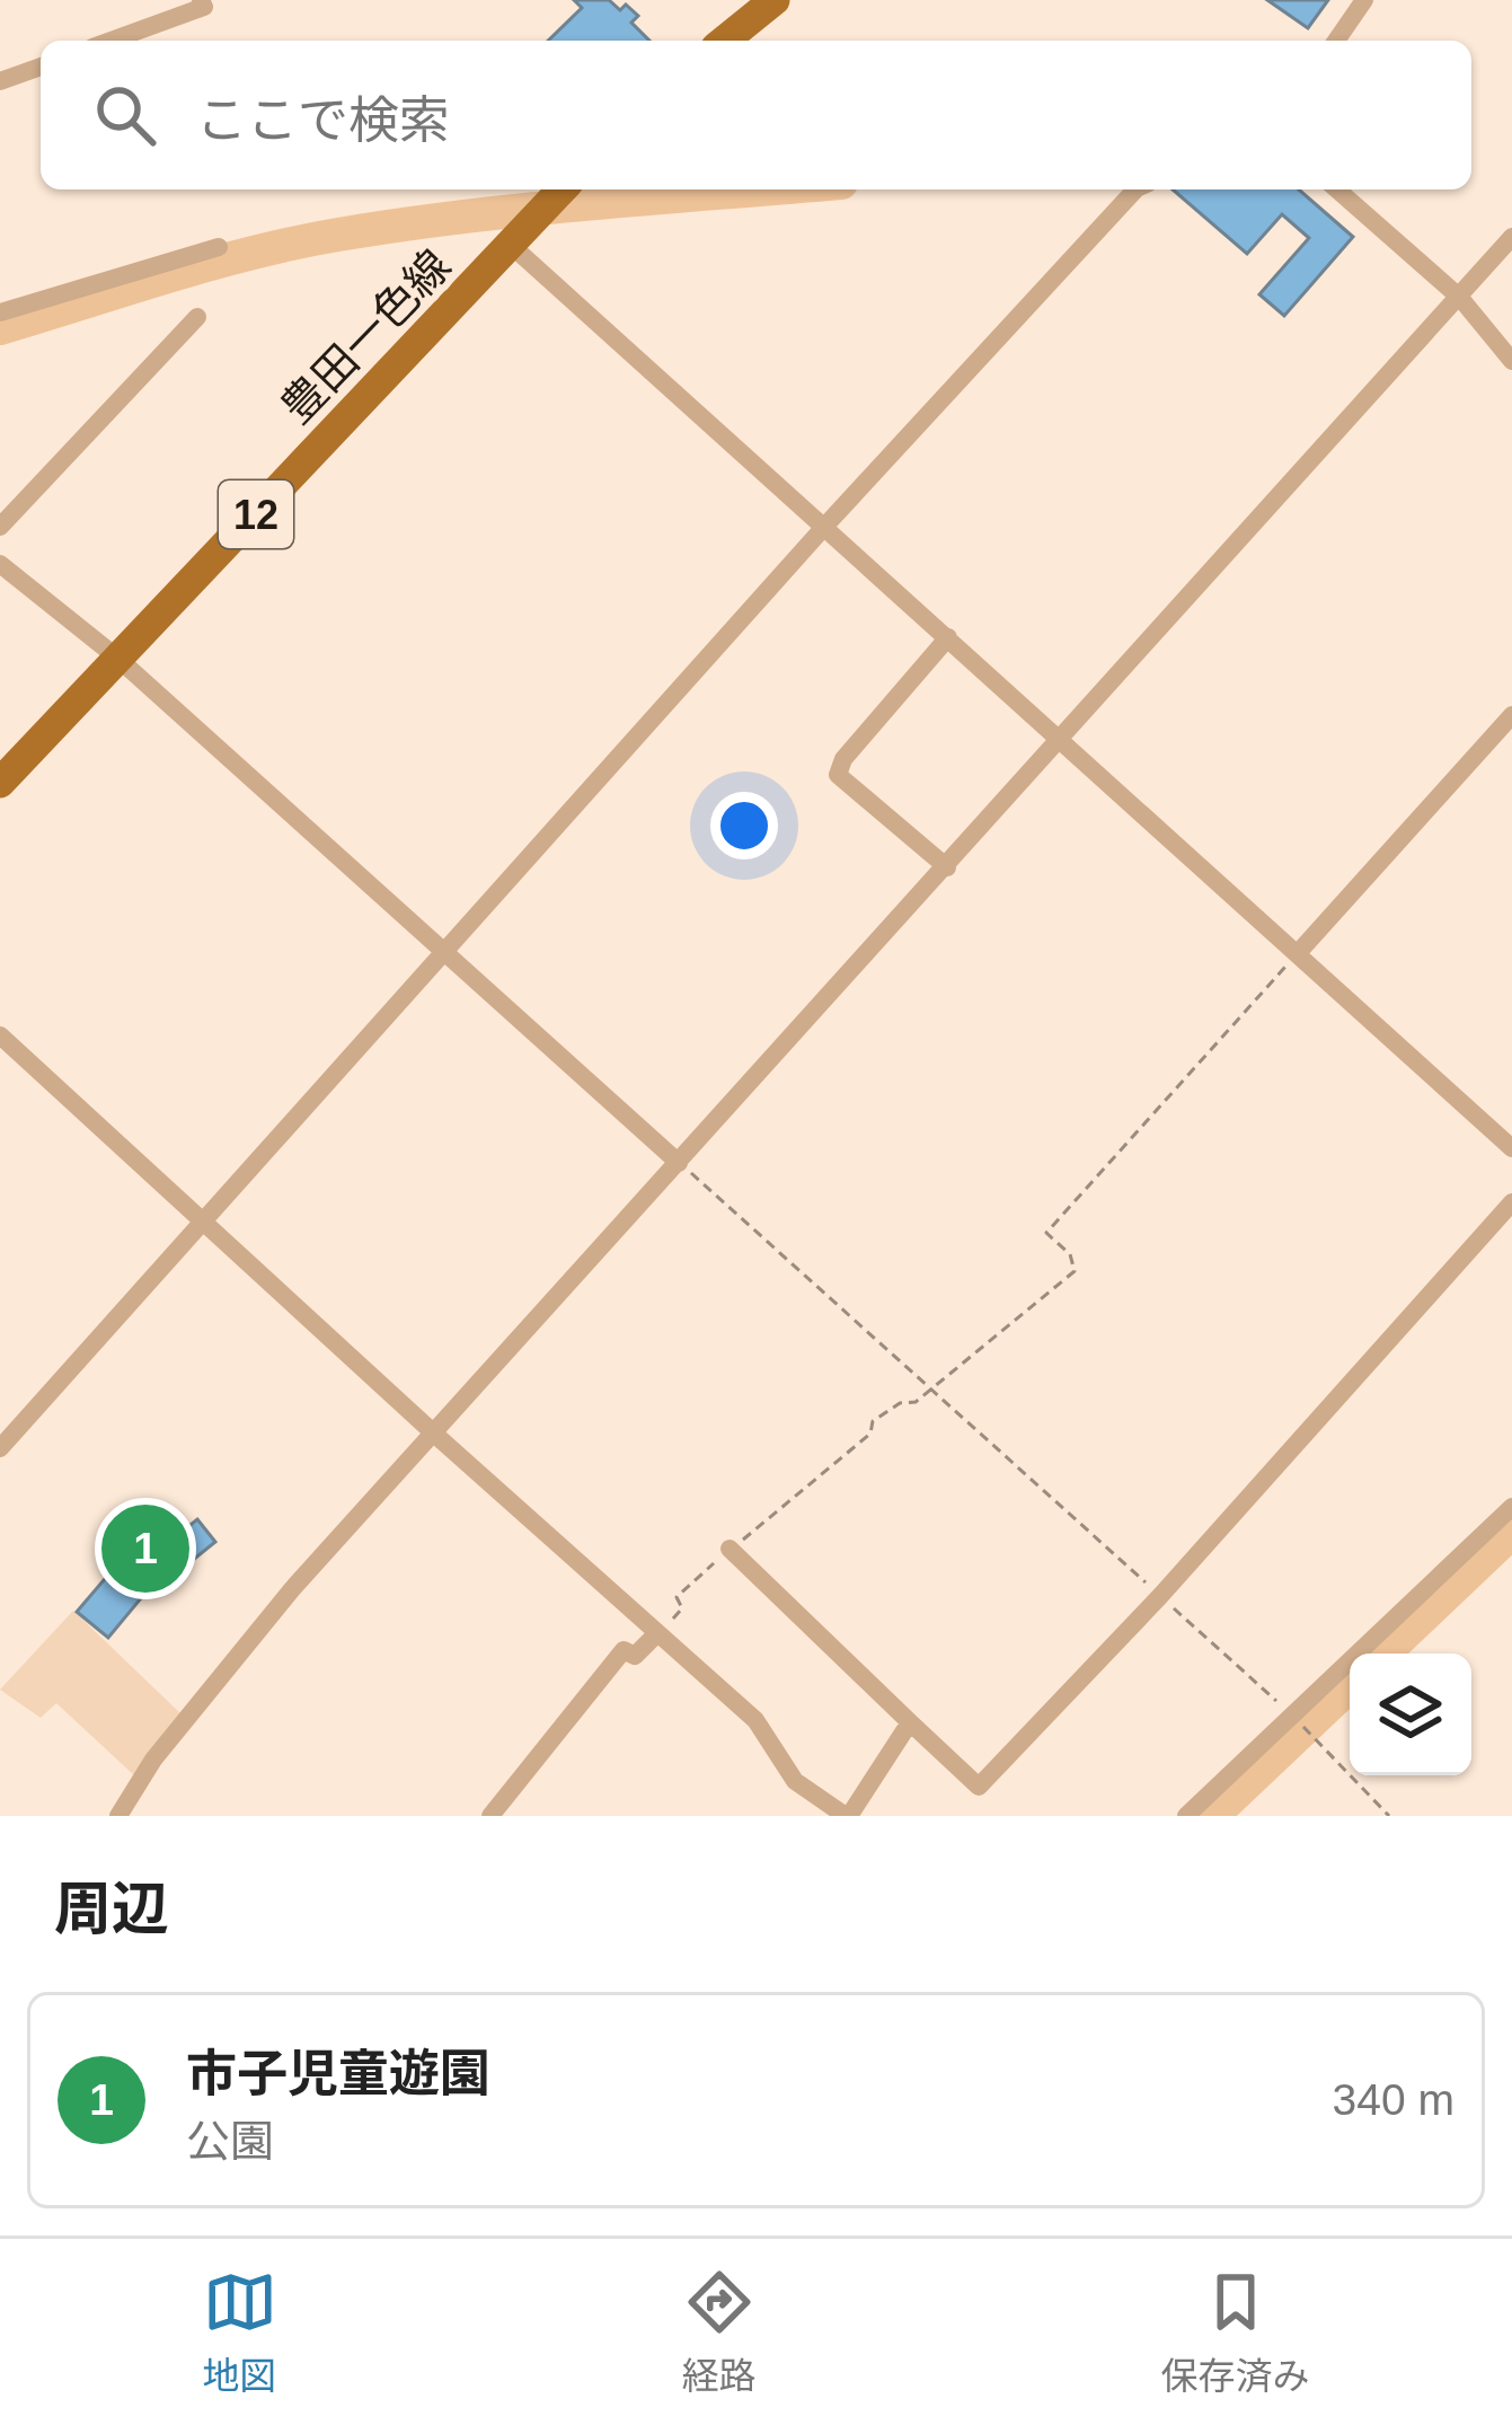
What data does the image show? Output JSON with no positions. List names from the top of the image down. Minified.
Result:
{"streets":{"main road":["豊田一色線","12"]},"page":{"search":"ここで検索","pins":"1","heading":"周辺","list":[{"mark":"1","name":"市子児童遊園","note":"公園","value":"340 m"}],"nav":["地図","経路","保存済み"]}}
